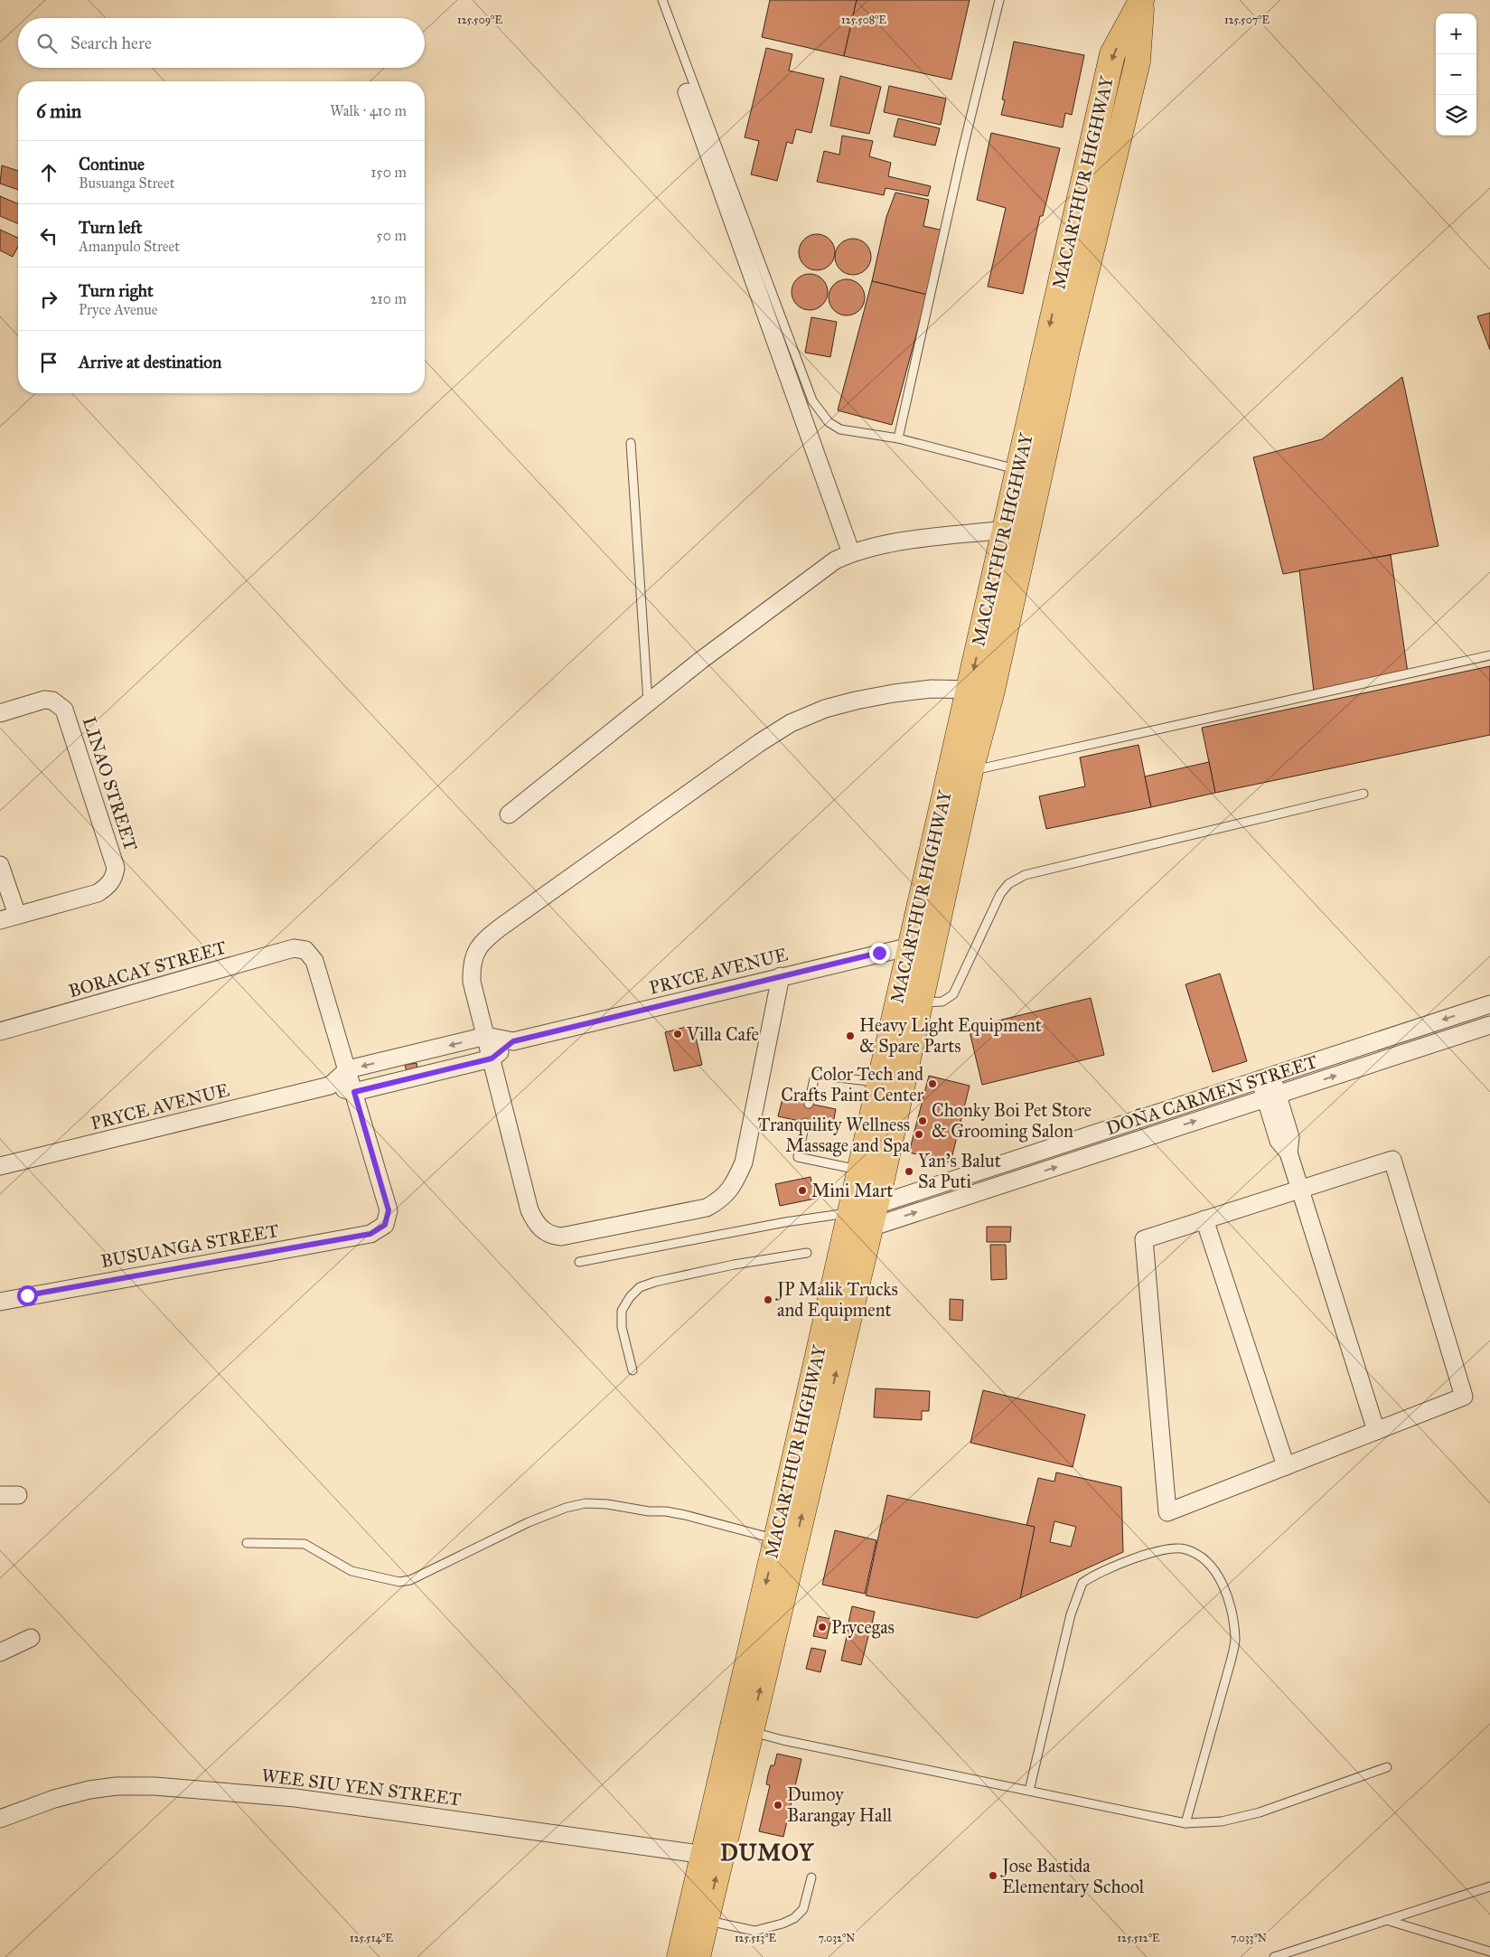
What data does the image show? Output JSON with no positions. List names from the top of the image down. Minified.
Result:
{"streets":{"highway":["MACARTHUR HIGHWAY"],"street":["LINAO STREET","BORACAY STREET","PRYCE AVENUE","DOÑA CARMEN STREET","BUSUANGA STREET","WEE SIU YEN STREET"]},"crossings":[["MACARTHUR HIGHWAY","PRYCE AVENUE"],["MACARTHUR HIGHWAY","DOÑA CARMEN STREET"],["MACARTHUR HIGHWAY","WEE SIU YEN STREET"],["BORACAY STREET","PRYCE AVENUE"],["PRYCE AVENUE","BUSUANGA STREET"]],"districts":["DUMOY"],"places":["Villa Cafe","Heavy Light Equipment & Spare Parts","Color Tech and Crafts Paint Center","Chonky Boi Pet Store & Grooming Salon","Tranquility Wellness Massage and Spa","Yan's Balut Sa Puti","Mini Mart","JP Malik Trucks and Equipment","Prycegas","Dumoy Barangay Hall","Jose Bastida Elementary School"],"page":{"map_buttons":["+","−"],"search":"Search here","heading":["6 min","Walk · 410 m"],"list":[["Continue","Busuanga Street","150 m"],["Turn left","Amanpulo Street","50 m"],["Turn right","Pryce Avenue","210 m"],"Arrive at destination"]},"coordinates":["125.508°E","125.507°E","125.509°E","125.514°E","125.513°E","125.512°E","7.032°N","7.033°N"]}
